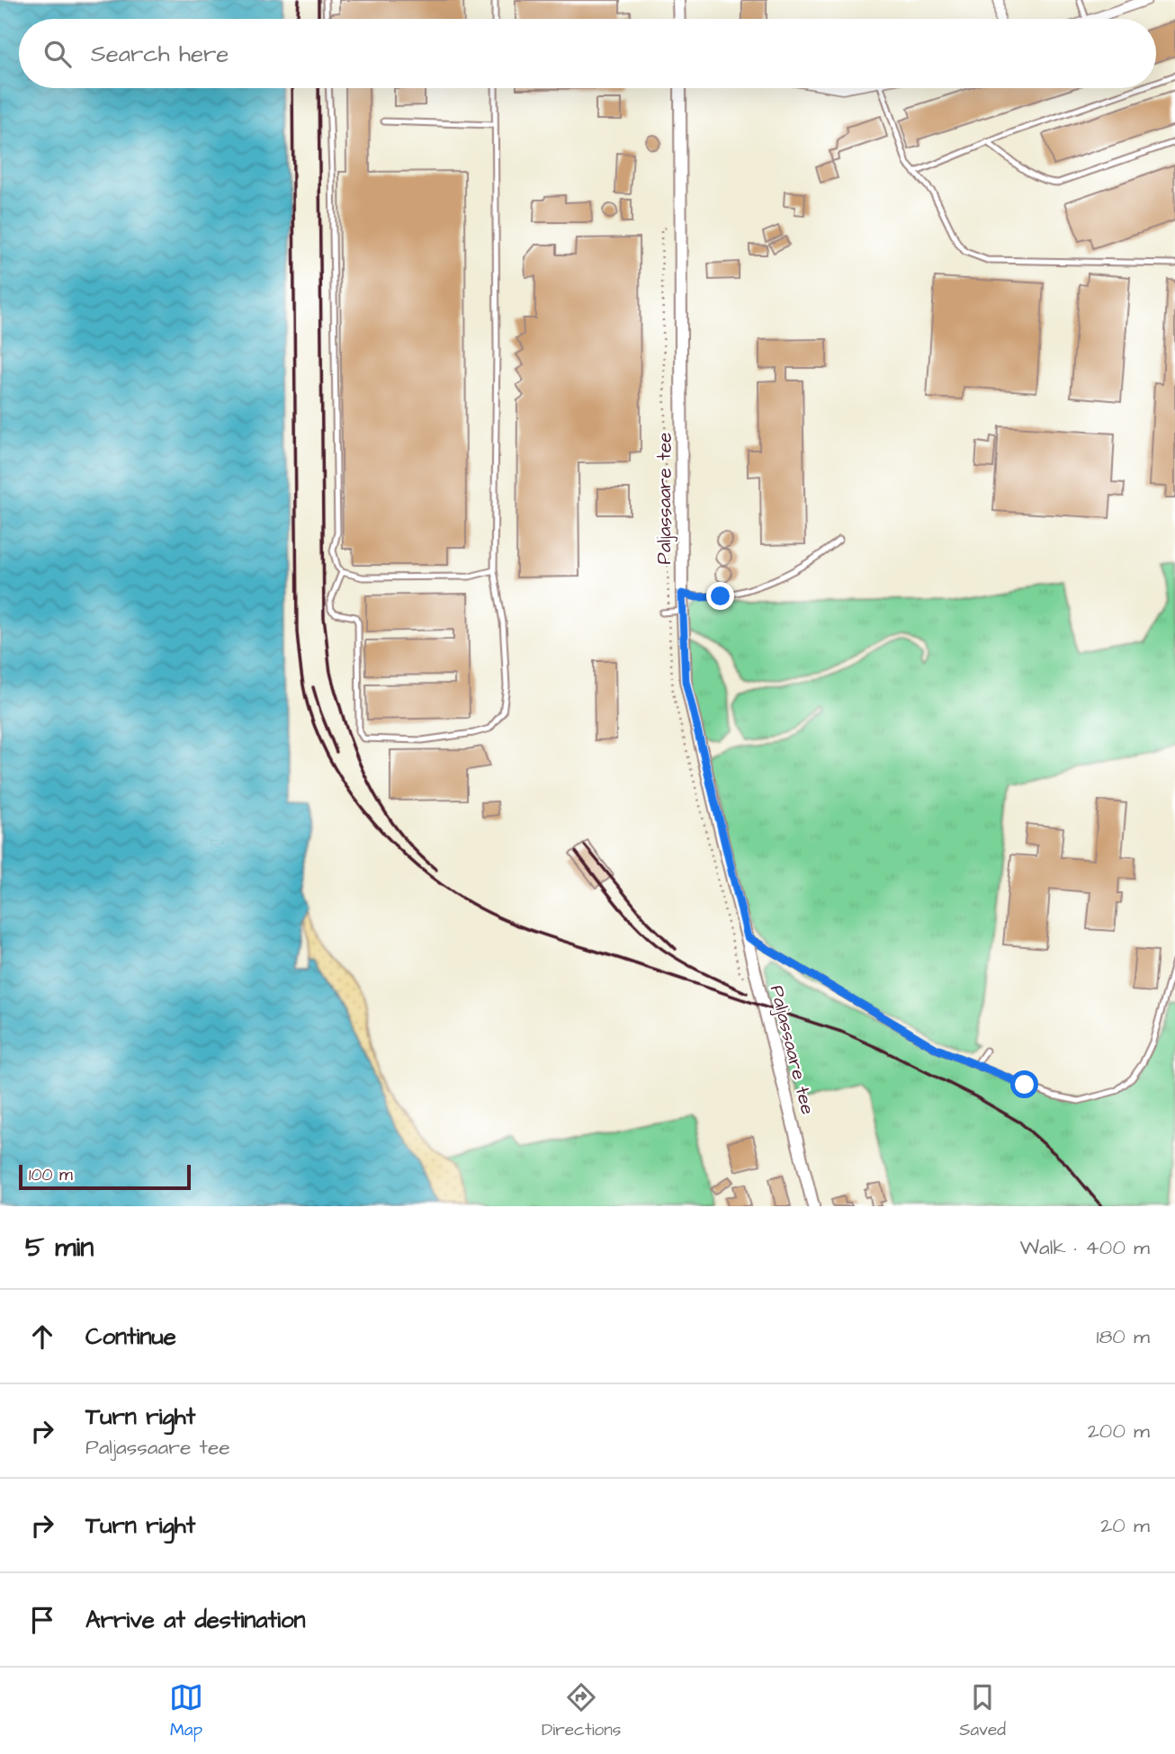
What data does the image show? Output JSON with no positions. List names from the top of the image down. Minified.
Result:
{"streets":{"street":["Paljassaare tee"]},"scale_bar":"100 m","page":{"search":"Search here","scale":"100 m","heading":["5 min","Walk · 400 m"],"list":[["Continue","180 m"],["Turn right","Paljassaare tee","200 m"],["Turn right","20 m"],"Arrive at destination"],"nav":["Map","Directions","Saved"]}}
